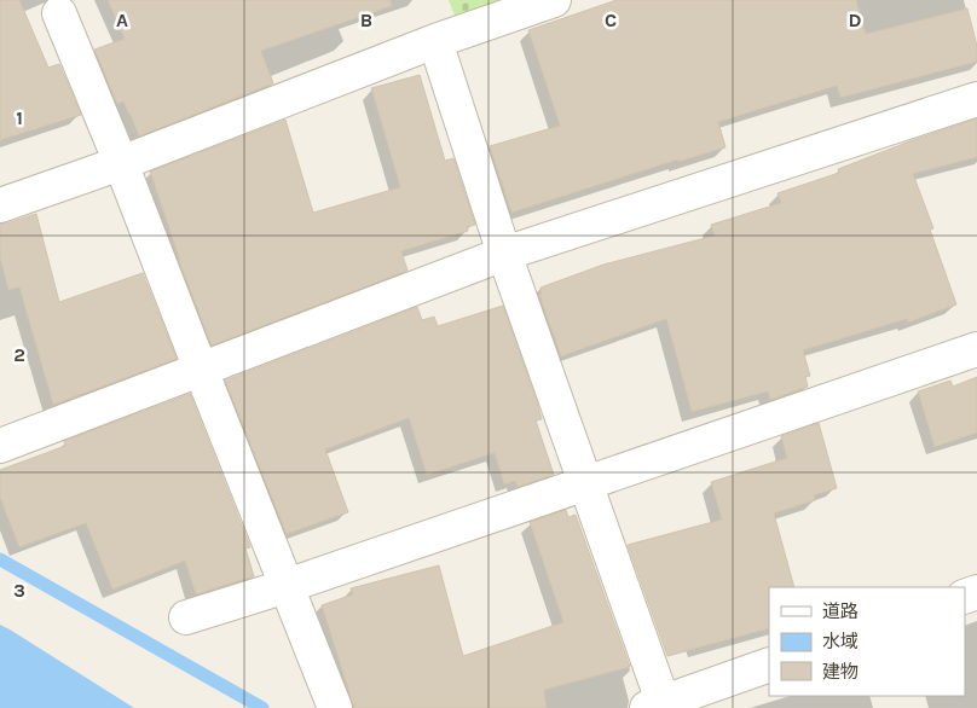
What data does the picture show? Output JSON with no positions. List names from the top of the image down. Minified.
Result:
{"legend":["道路","水域","建物"],"grid":{"columns":["A","B","C","D"],"rows":["1","2","3"]}}
